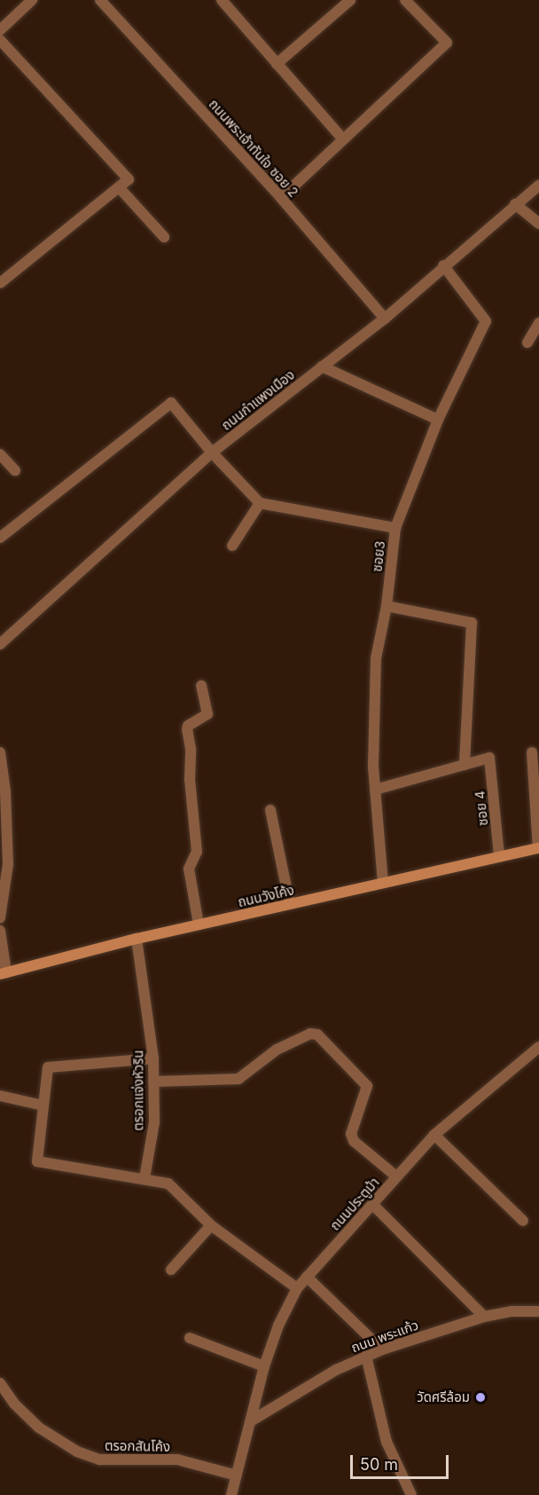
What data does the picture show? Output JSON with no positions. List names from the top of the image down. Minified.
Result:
{"streets":{"main road":["ถนนวังโค้ง"],"street":["ถนนพระเจ้าทันใจ ซอย 2","ถนนกำแพงเมือง","ซอย3","ซอย 4","ตรอกแจ่งหัวริน","ถนนประตูม้า","ถนน พระแก้ว","ตรอกสันโค้ง"]},"crossings":[["ถนนพระเจ้าทันใจ ซอย 2","ถนนกำแพงเมือง"],["ถนนกำแพงเมือง","ซอย3"],["ซอย3","ถนนวังโค้ง"],["ซอย 4","ถนนวังโค้ง"],["ถนนวังโค้ง","ตรอกแจ่งหัวริน"],["ถนนประตูม้า","ถนน พระแก้ว"],["ถนนประตูม้า","ตรอกสันโค้ง"]],"places":["วัดศรีล้อม"],"scale_bar":"50 m"}
